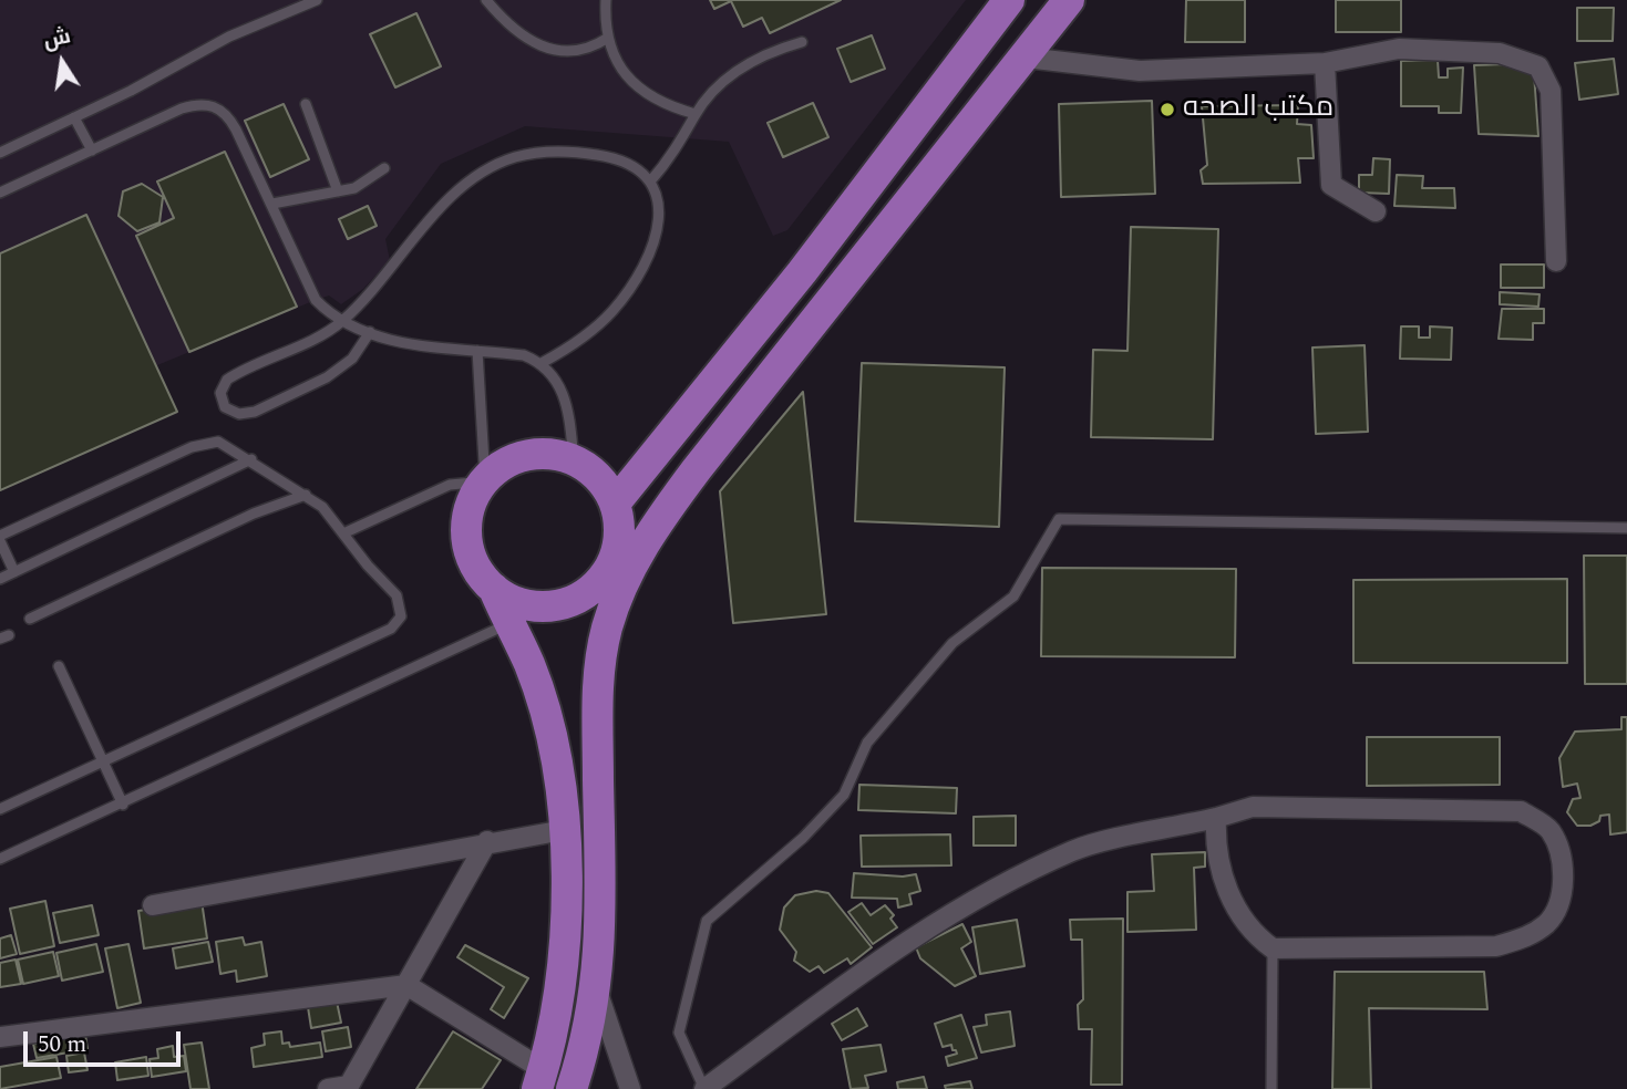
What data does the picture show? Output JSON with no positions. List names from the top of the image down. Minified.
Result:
{"places":["مكتب الصحه"],"scale_bar":"50 m","north":"top"}
